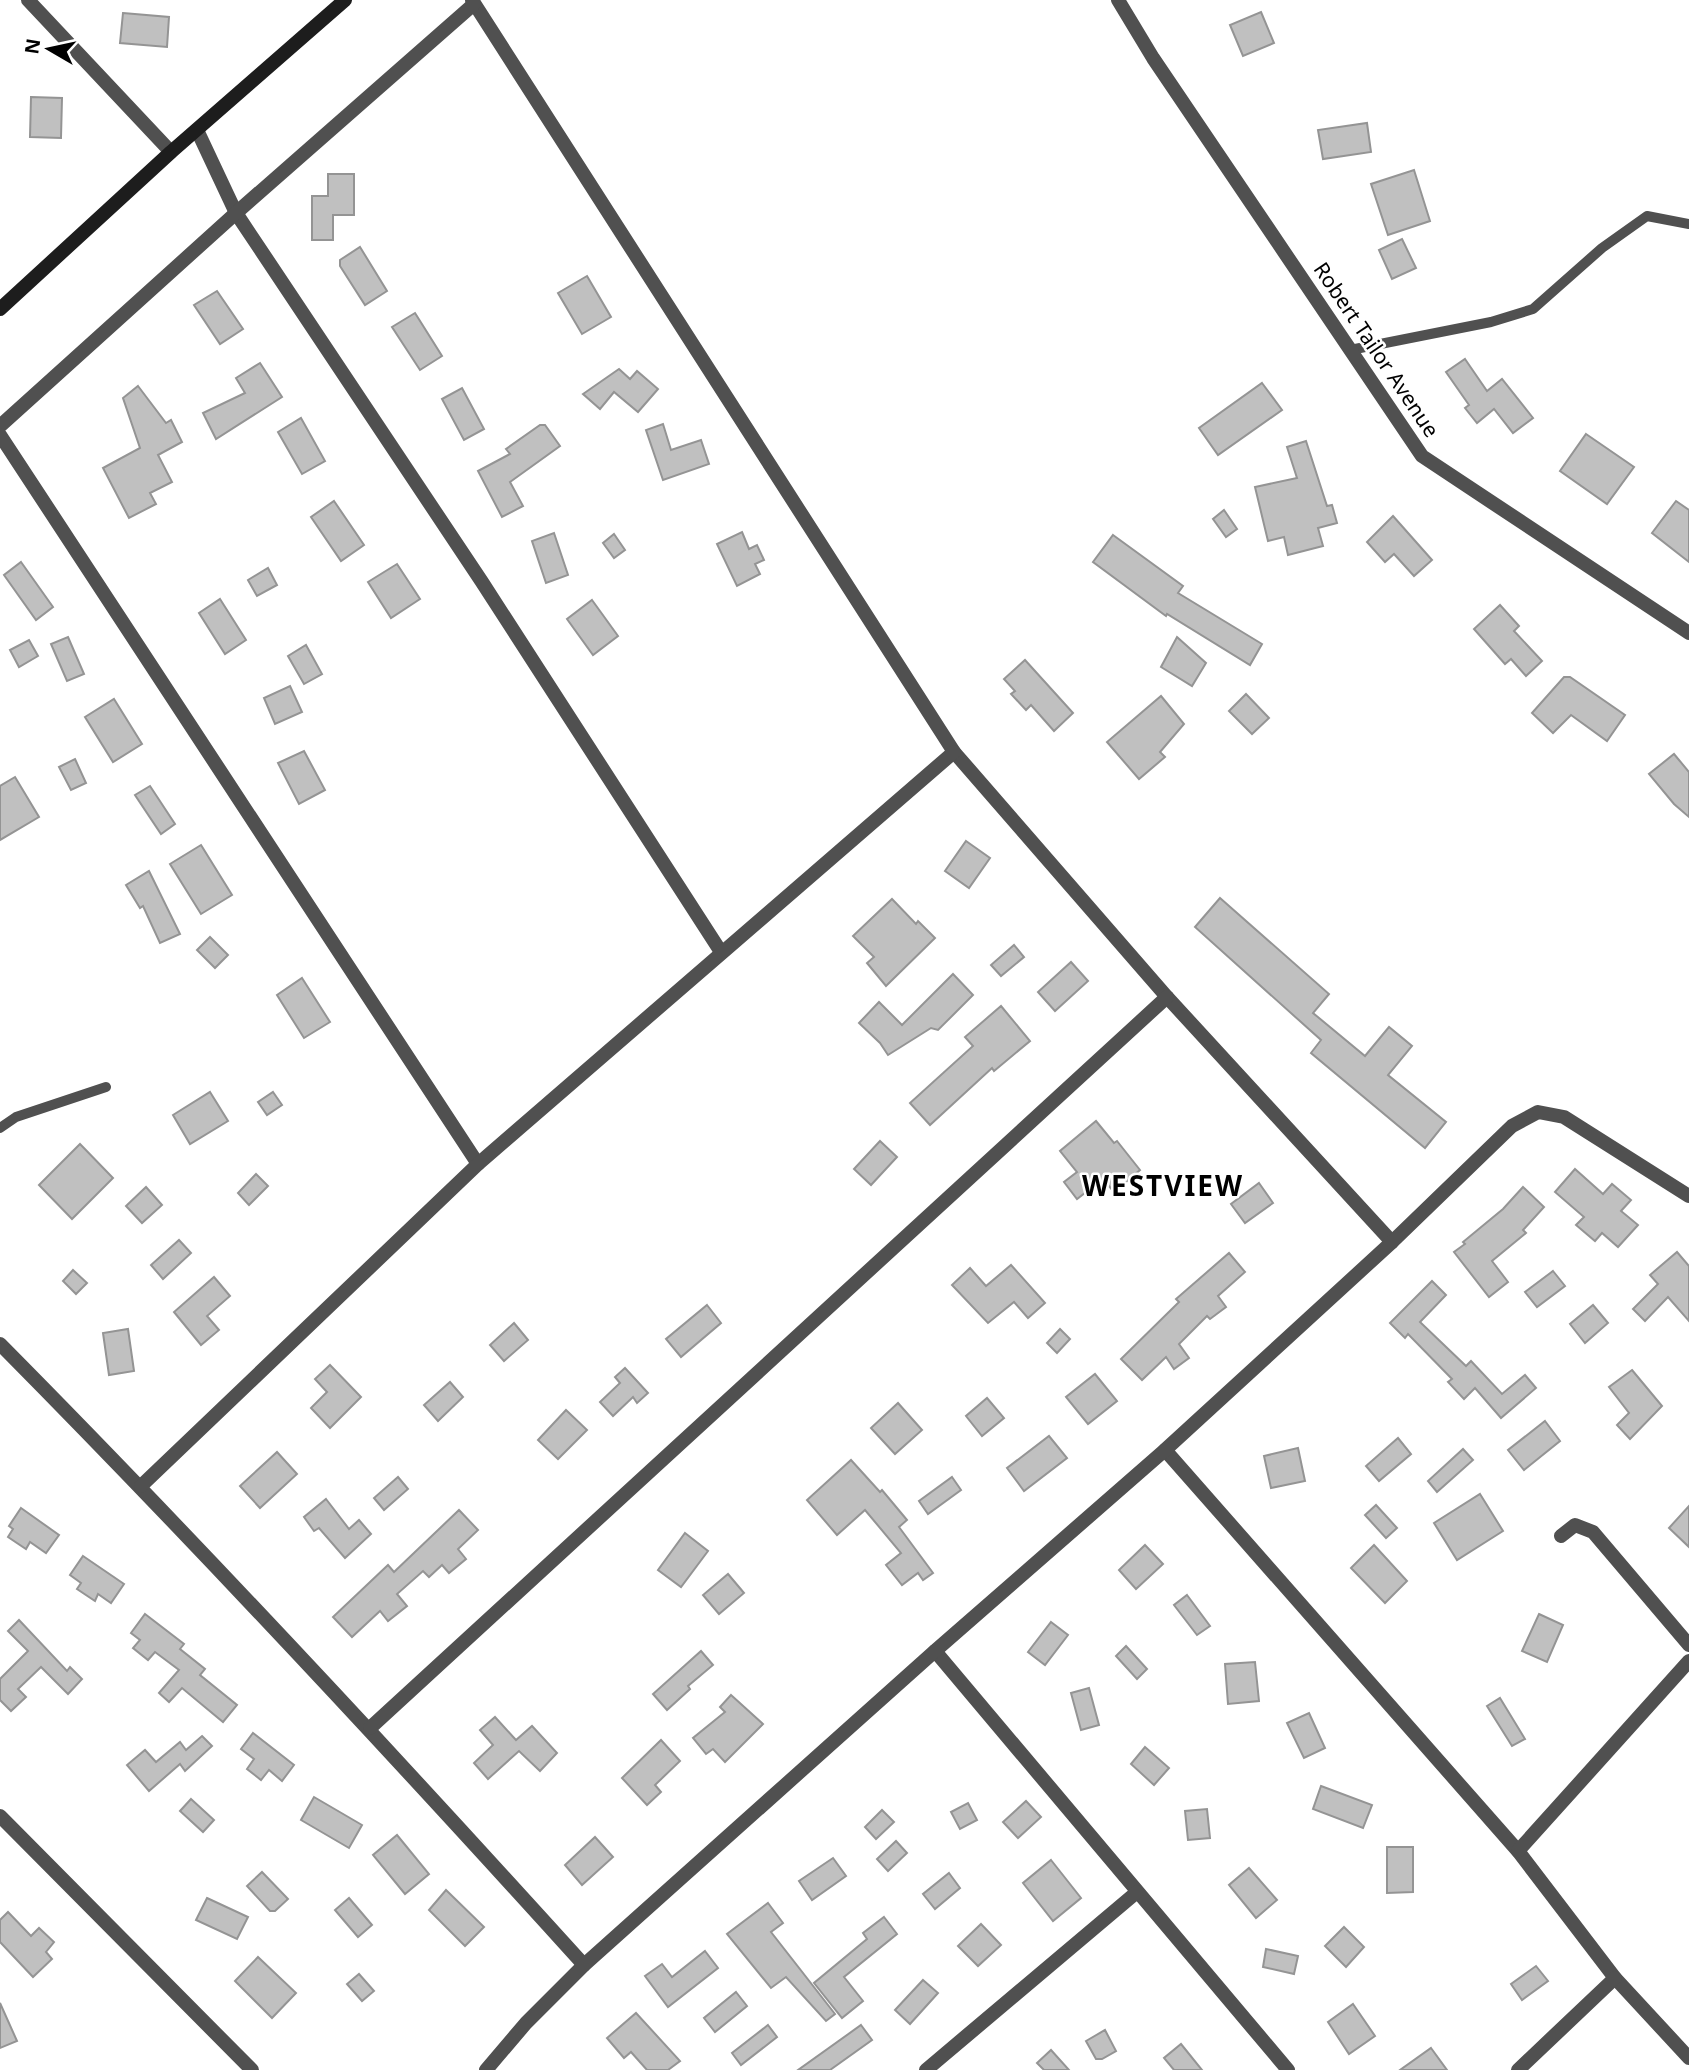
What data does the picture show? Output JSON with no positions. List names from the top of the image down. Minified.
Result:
{"streets":{"street":["Robert Tailor Avenue"]},"districts":["WESTVIEW"],"north":"left"}
